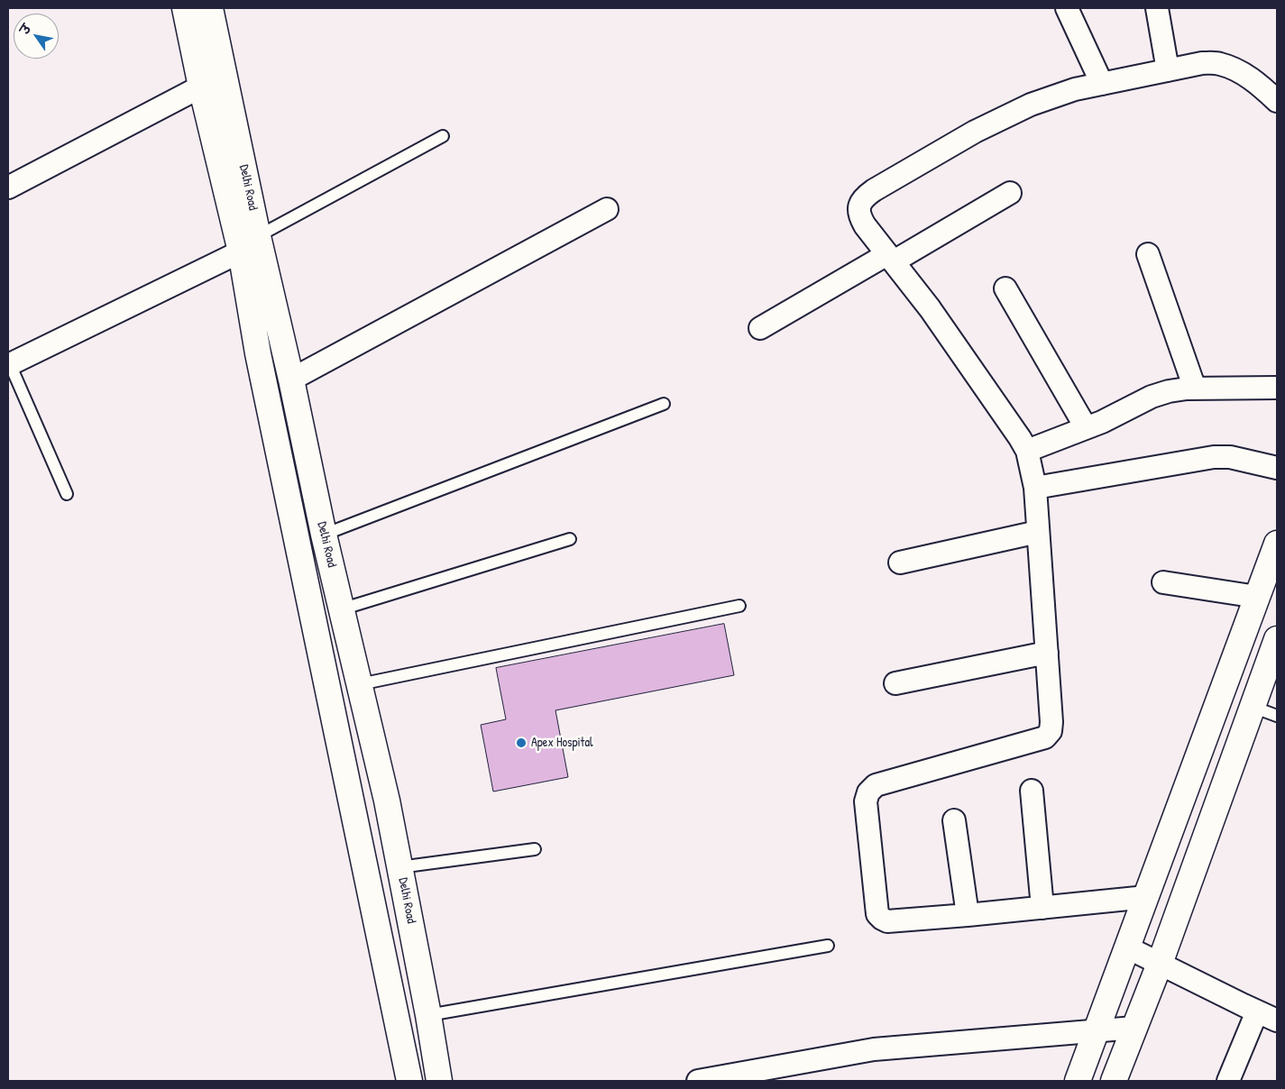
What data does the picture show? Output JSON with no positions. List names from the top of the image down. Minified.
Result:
{"streets":{"main road":["Delhi Road"]},"places":["Apex Hospital"],"north":"top left"}
